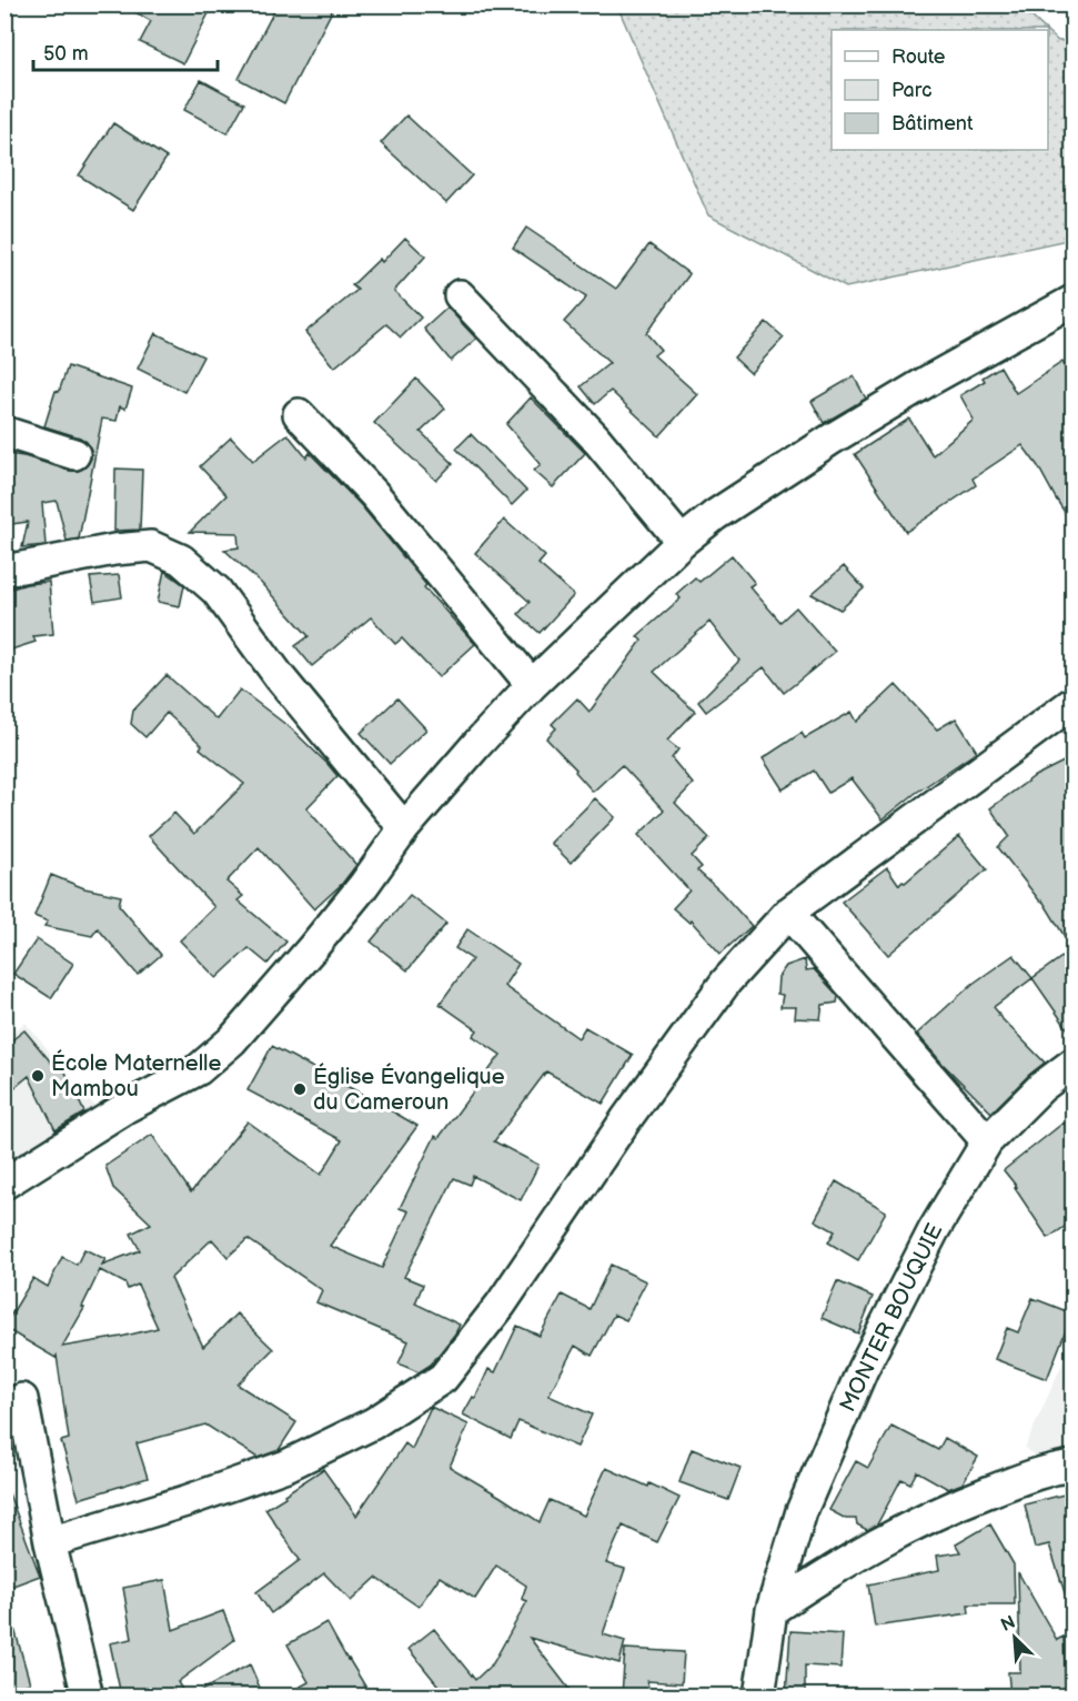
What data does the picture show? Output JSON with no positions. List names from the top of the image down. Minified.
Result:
{"streets":{"street":["MONTER BOUQUIE"]},"places":["École Maternelle Mambou","Église Évangelique du Cameroun"],"legend":["Route","Parc","Bâtiment"],"scale_bar":"50 m","north":"top left"}
